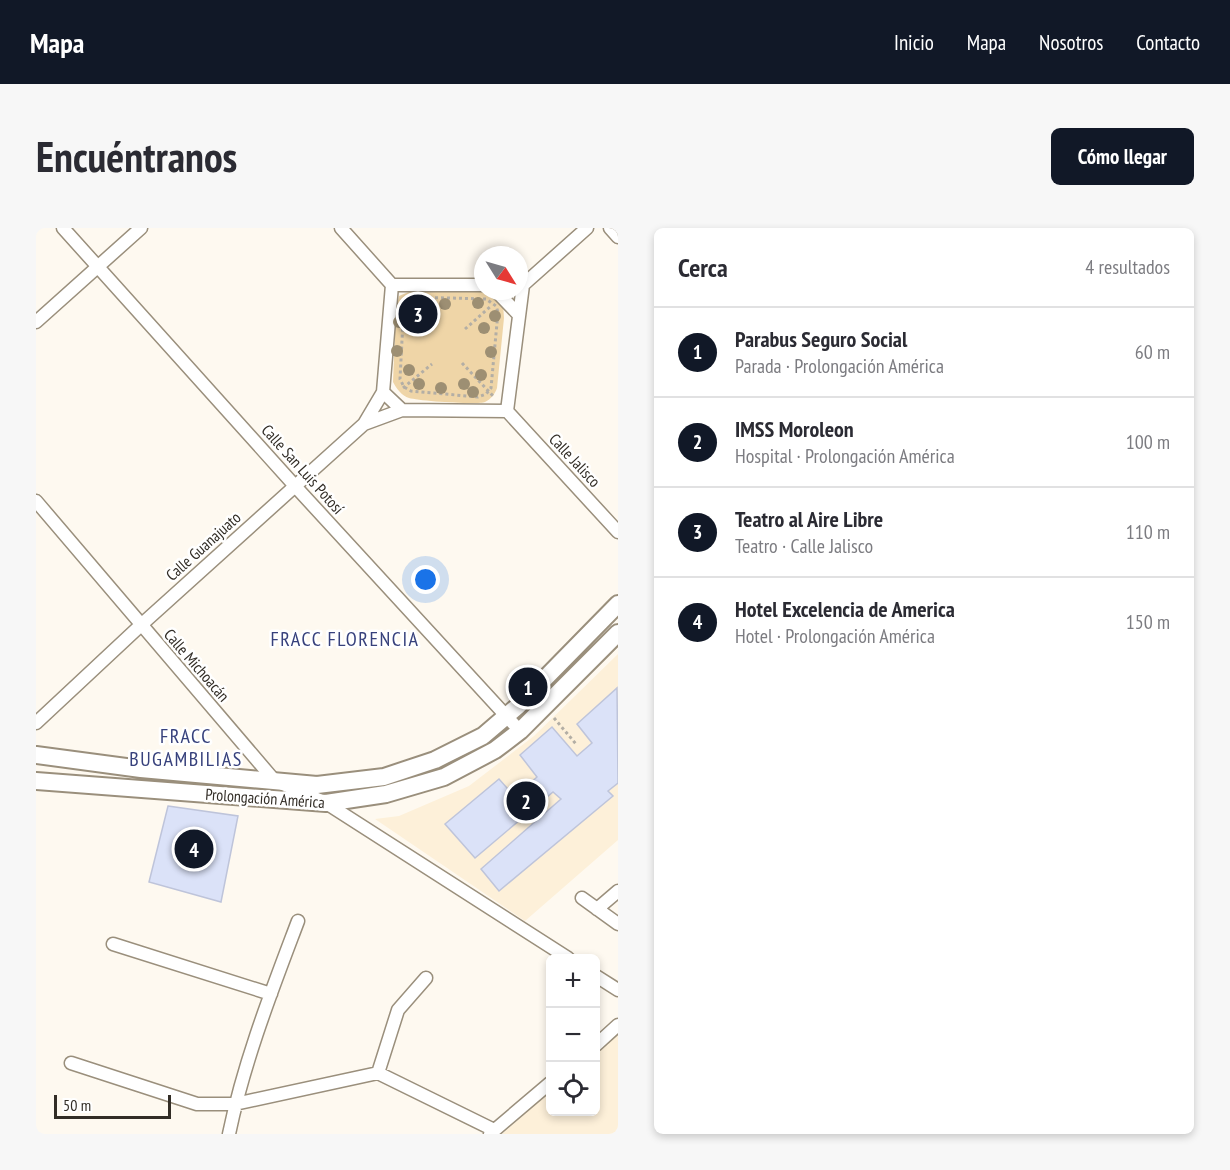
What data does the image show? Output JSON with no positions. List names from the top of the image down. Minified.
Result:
{"streets":{"street":["Calle Jalisco","Calle San Luis Potosí","Calle Guanajuato","Calle Michoacán","Prolongación América"]},"crossings":[["Calle San Luis Potosí","Calle Guanajuato"],["Calle San Luis Potosí","Prolongación América"],["Calle Guanajuato","Calle Michoacán"],["Calle Michoacán","Prolongación América"]],"districts":["FRACC FLORENCIA","FRACC BUGAMBILIAS"],"scale_bar":"50 m","north":"bottom right","page":{"header":"Mapa","nav":["Inicio","Mapa","Nosotros","Contacto"],"buttons":"Cómo llegar","title":"Encuéntranos","heading":["Cerca","4 resultados"],"pins":["3","1","2","4"],"list":[{"mark":"1","name":"Parabus Seguro Social","note":"Parada · Prolongación América","value":"60 m"},{"mark":"2","name":"IMSS Moroleon","note":"Hospital · Prolongación América","value":"100 m"},{"mark":"3","name":"Teatro al Aire Libre","note":"Teatro · Calle Jalisco","value":"110 m"},{"mark":"4","name":"Hotel Excelencia de America","note":"Hotel · Prolongación América","value":"150 m"}],"map_buttons":["+","−"],"scale":"50 m"}}
